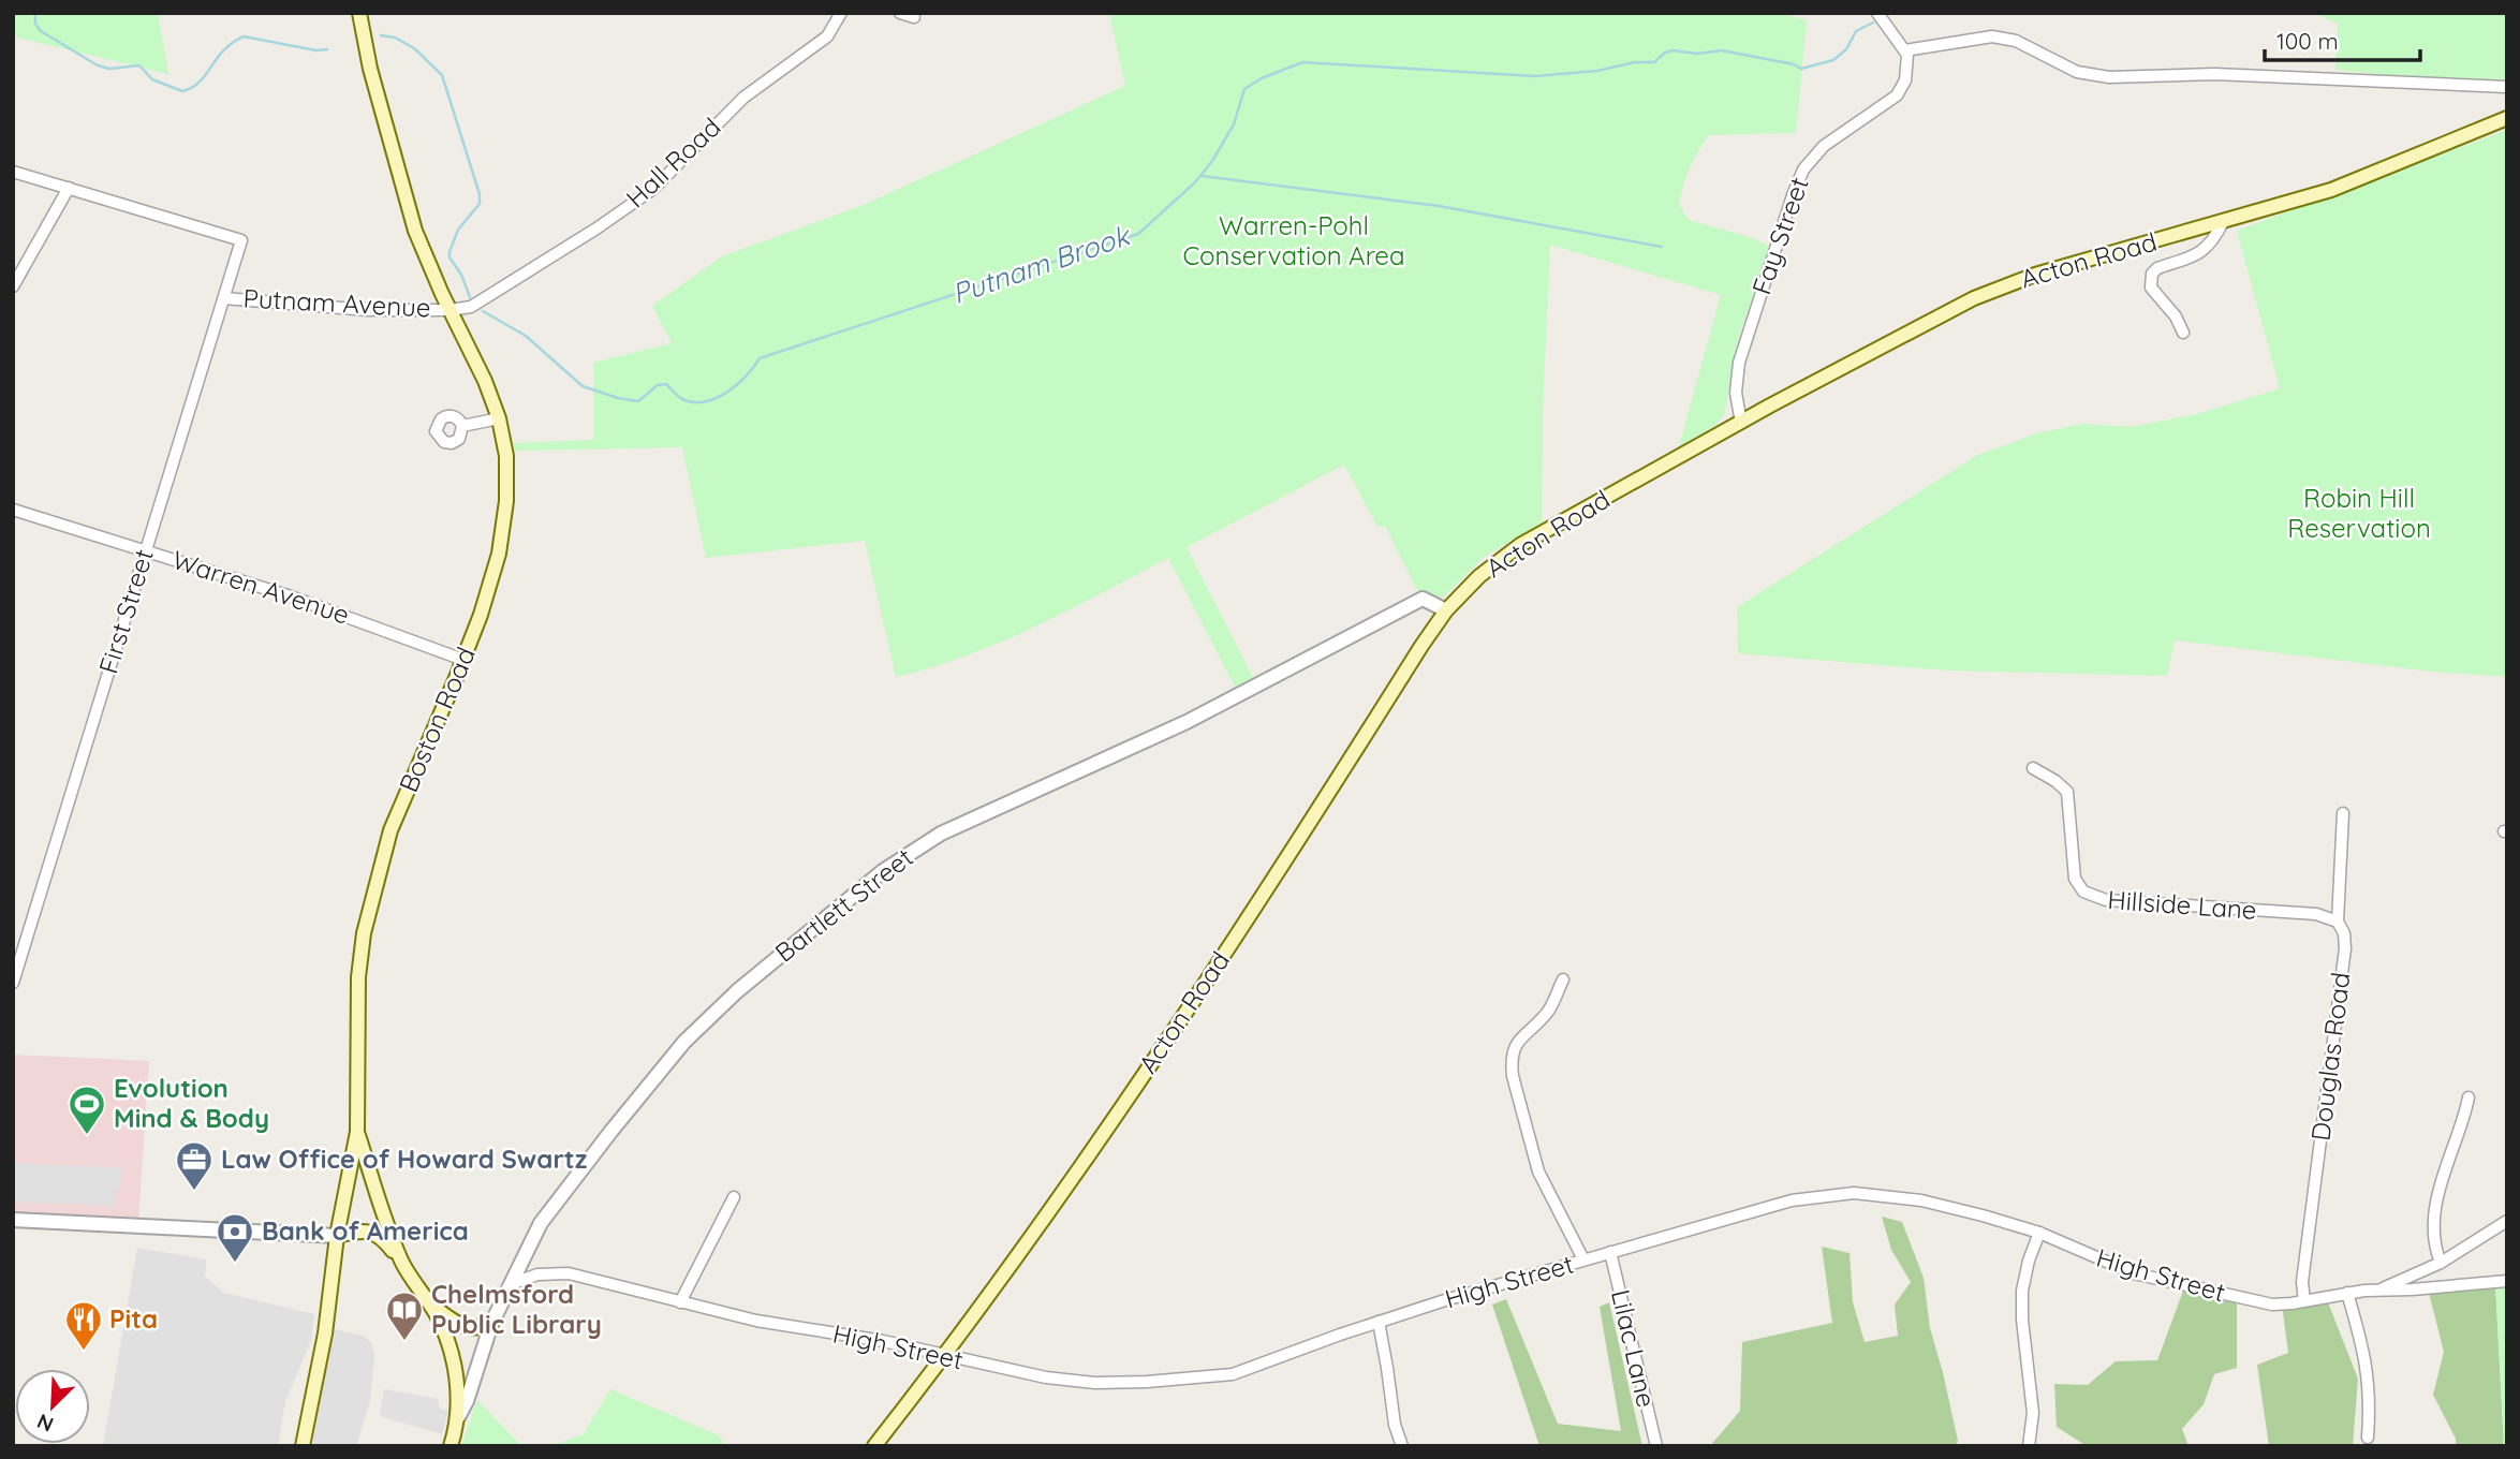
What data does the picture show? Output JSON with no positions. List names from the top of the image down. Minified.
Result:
{"streets":{"main road":["Acton Road","Boston Road","Bartlett Street"],"street":["Hall Road","Fay Street","Putnam Avenue","Warren Avenue","First Street","Hillside Lane","Douglas Road","High Street","Lilac Lane"]},"crossings":[["Hall Road","Putnam Avenue"],["Hall Road","Boston Road"],["Fay Street","Acton Road"],["Acton Road","Bartlett Street"],["Acton Road","High Street"],["Putnam Avenue","First Street"],["Putnam Avenue","Boston Road"],["Warren Avenue","First Street"],["Warren Avenue","Boston Road"],["Bartlett Street","High Street"],["Hillside Lane","Douglas Road"],["Douglas Road","High Street"],["High Street","Lilac Lane"]],"water":["Putnam Brook"],"parks":["Warren-Pohl Conservation Area","Robin Hill Reservation"],"places":{"sports":["Evolution Mind & Body"],"office":["Law Office of Howard Swartz"],"bank":["Bank of America"],"library":["Chelmsford Public Library"],"restaurant":["Pita"]},"scale_bar":"100 m","north":"bottom left"}
